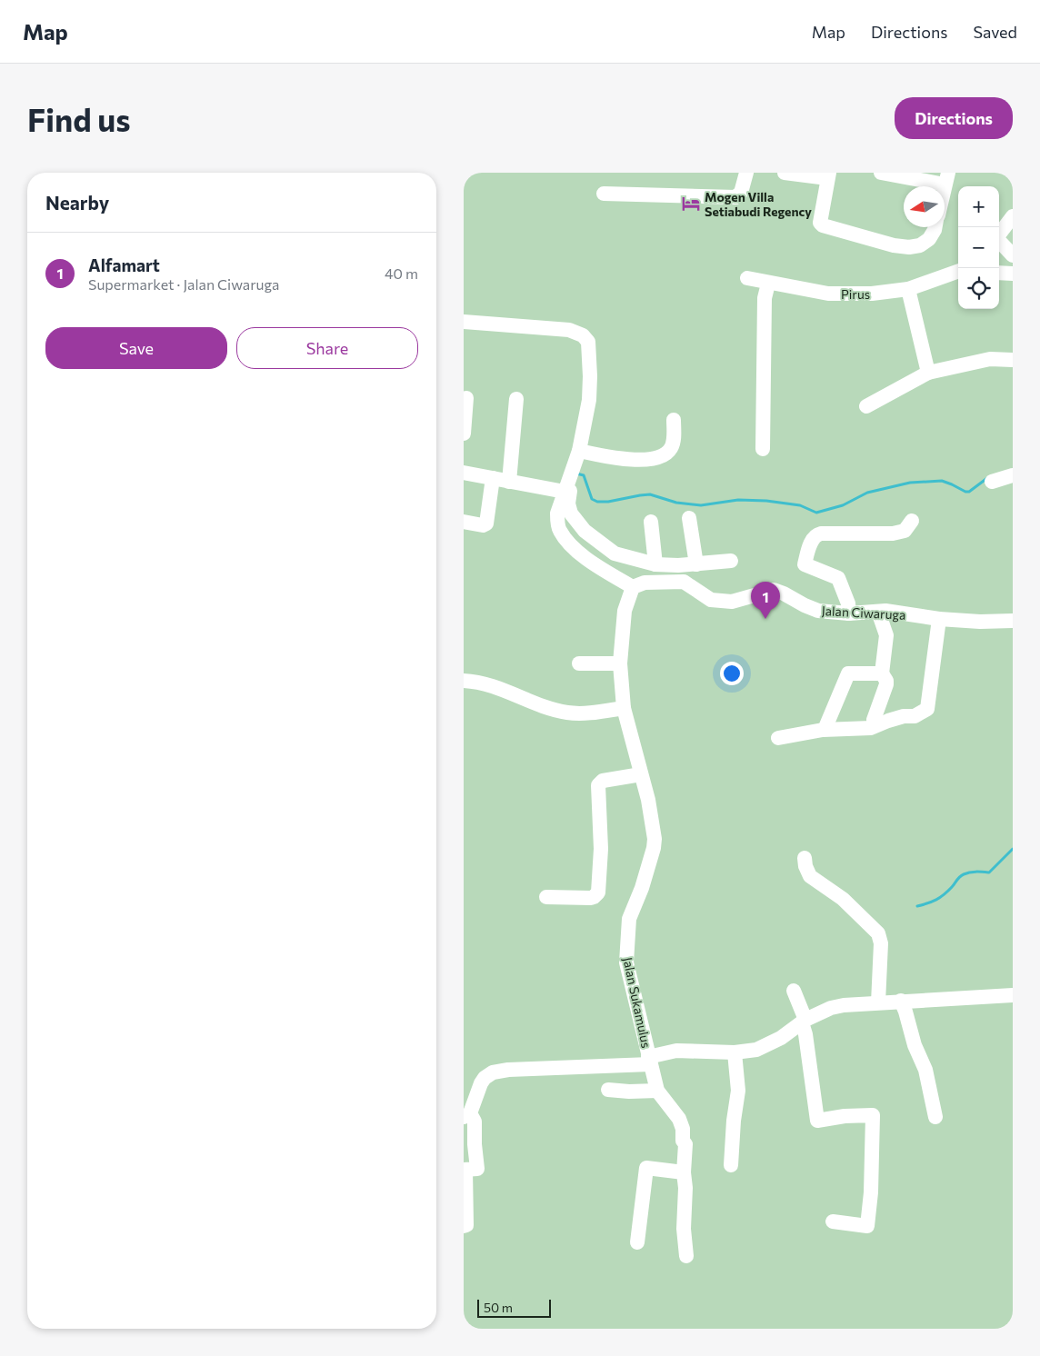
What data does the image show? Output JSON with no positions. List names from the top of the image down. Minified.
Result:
{"streets":{"street":["Pirus","Jalan Ciwaruga","Jalan Sukamulus"]},"places":{"hotel":["Mogen Villa Setiabudi Regency"]},"scale_bar":"50 m","north":"left","page":{"header":"Map","nav":["Map","Directions","Saved"],"buttons":["Directions",["Save","Share"]],"title":"Find us","heading":"Nearby","map_buttons":["+","−"],"list":[{"mark":"1","name":"Alfamart","note":"Supermarket · Jalan Ciwaruga","value":"40 m"}],"pins":"1","scale":"50 m"}}
